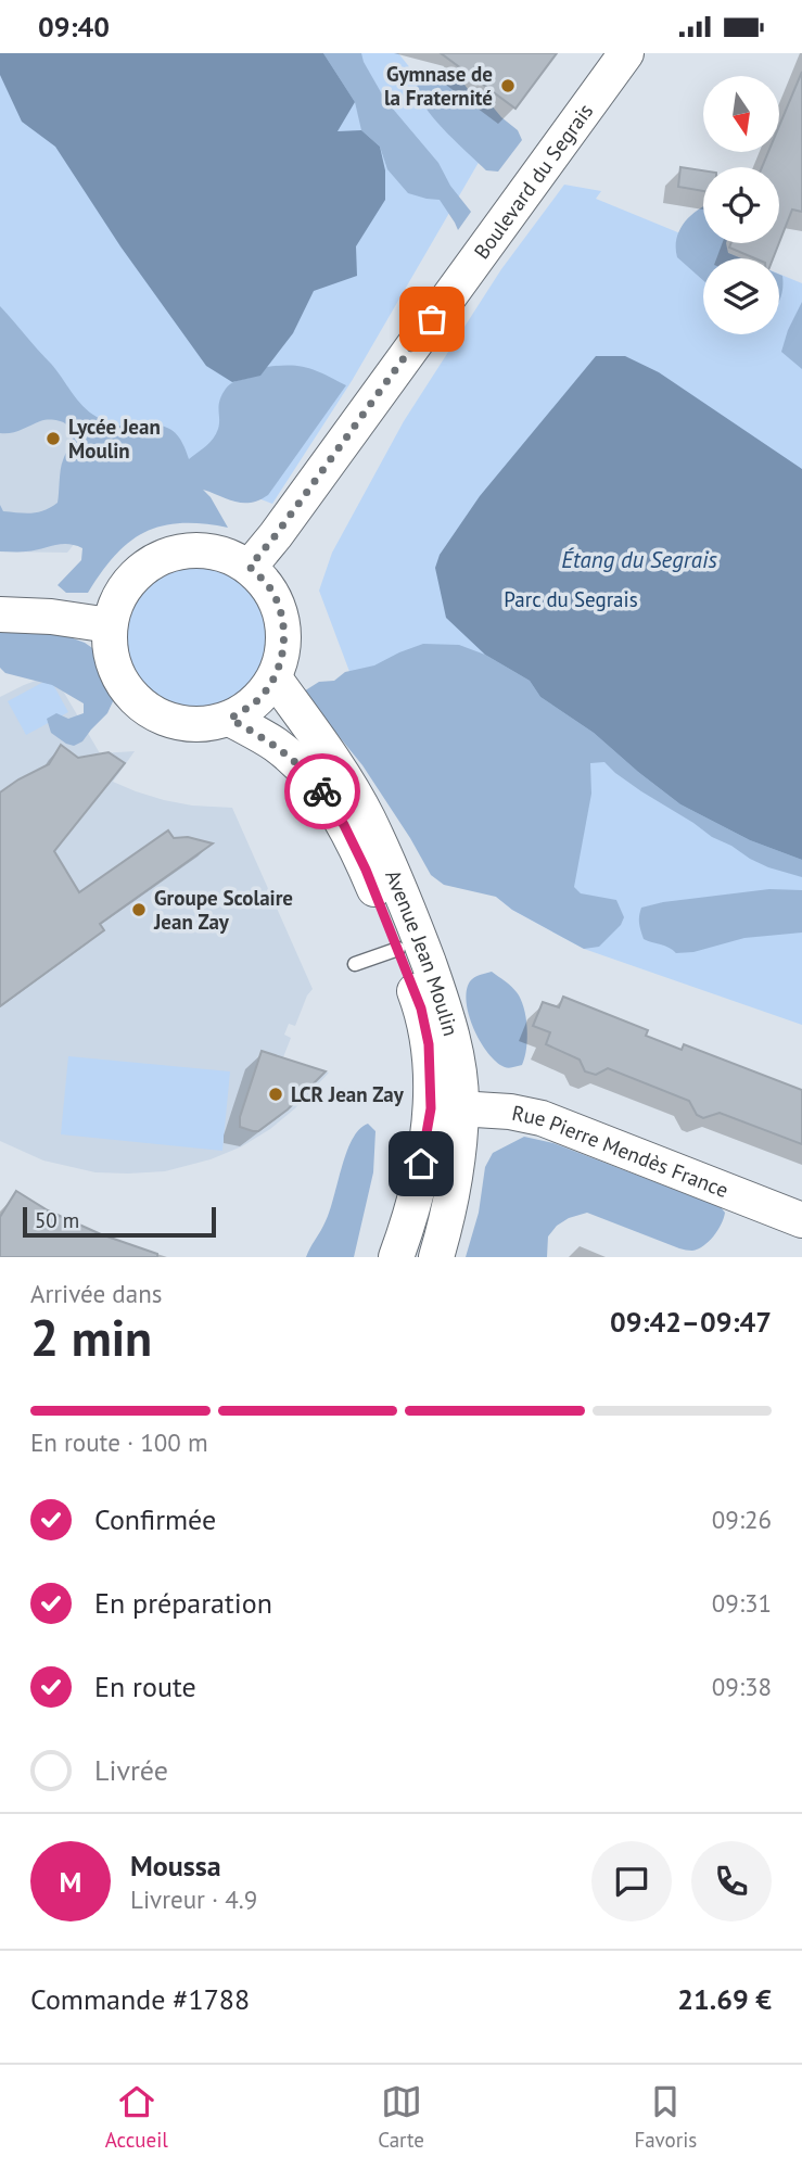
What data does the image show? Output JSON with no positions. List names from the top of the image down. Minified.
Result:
{"streets":{"street":["Boulevard du Segrais","Avenue Jean Moulin","Rue Pierre Mendès France"]},"crossings":[["Boulevard du Segrais","Avenue Jean Moulin"],["Avenue Jean Moulin","Rue Pierre Mendès France"]],"water":["Étang du Segrais"],"parks":["Parc du Segrais"],"places":["Gymnase de la Fraternité","Lycée Jean Moulin","Groupe Scolaire Jean Zay","LCR Jean Zay"],"scale_bar":"50 m","north":"bottom","page":{"status":"09:40","scale":"50 m","heading":["2 min","Arrivée dans","09:42–09:47"],"panel":["Moussa","Livreur · 4.9","Commande #1788","21.69 €"],"bar":"En route · 100 m","list":[["Confirmée","09:26"],["En préparation","09:31"],["En route","09:38"],"Livrée"],"round":"M","tabs":["Accueil","Carte","Favoris"]}}
